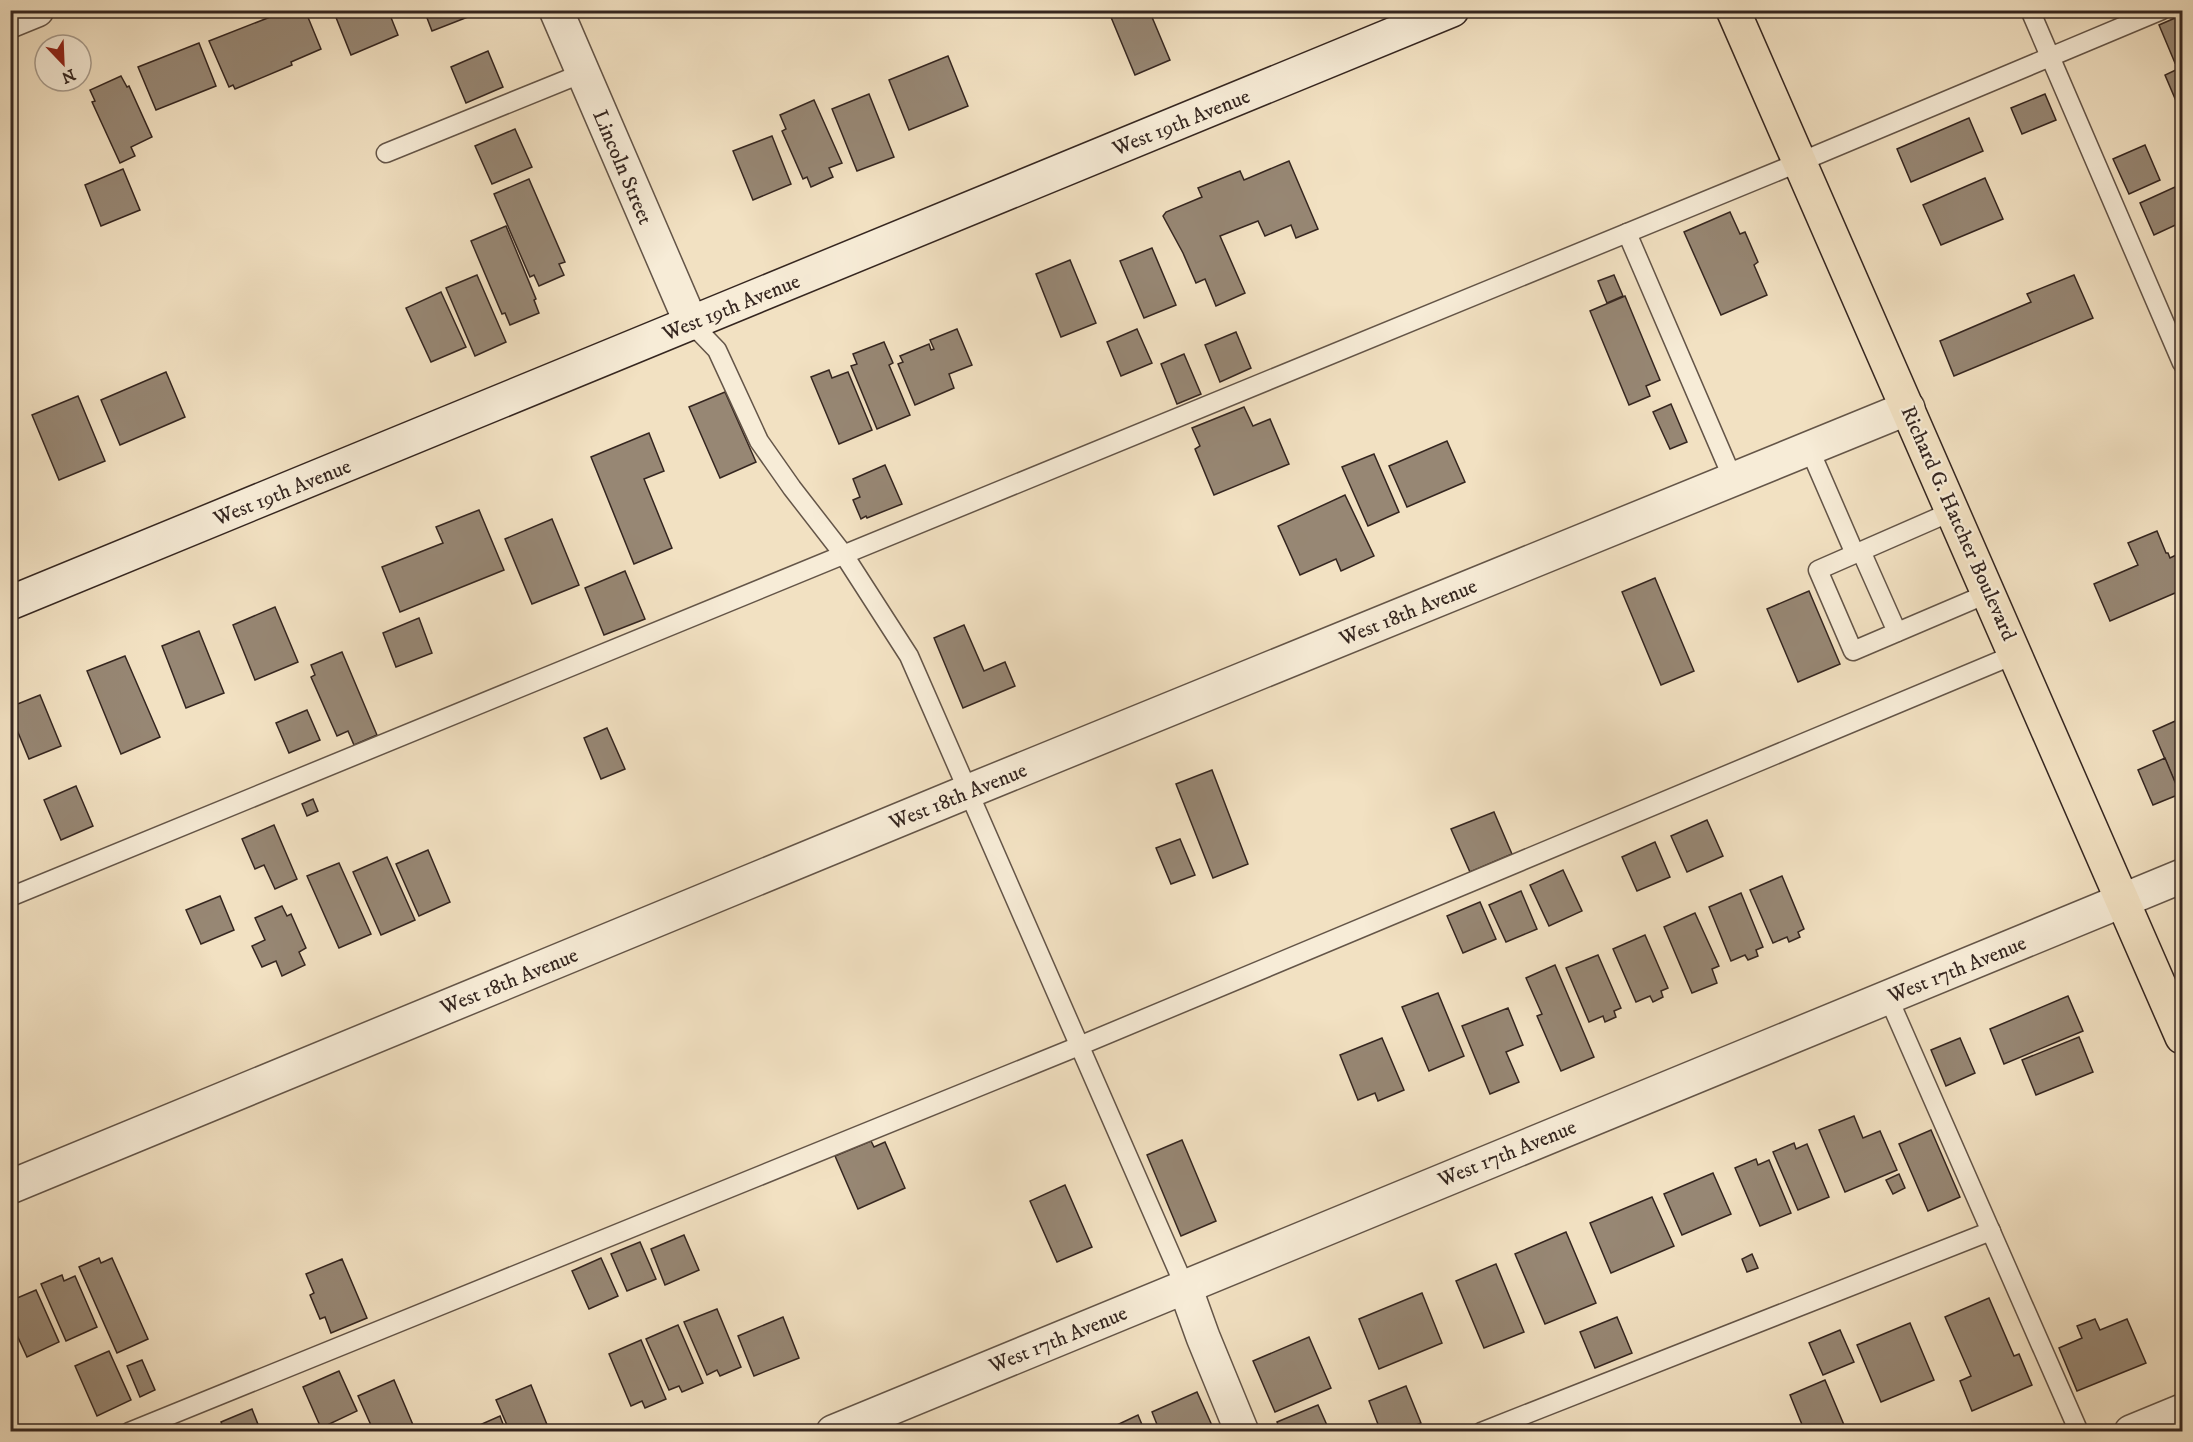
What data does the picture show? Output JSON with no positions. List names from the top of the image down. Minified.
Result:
{"streets":{"main road":["Richard G. Hatcher Boulevard"],"street":["West 19th Avenue","Lincoln Street","West 18th Avenue","West 17th Avenue"]},"crossings":[["West 19th Avenue","Lincoln Street"],["Richard G. Hatcher Boulevard","West 18th Avenue"],["Richard G. Hatcher Boulevard","West 17th Avenue"]],"north":"bottom right"}
